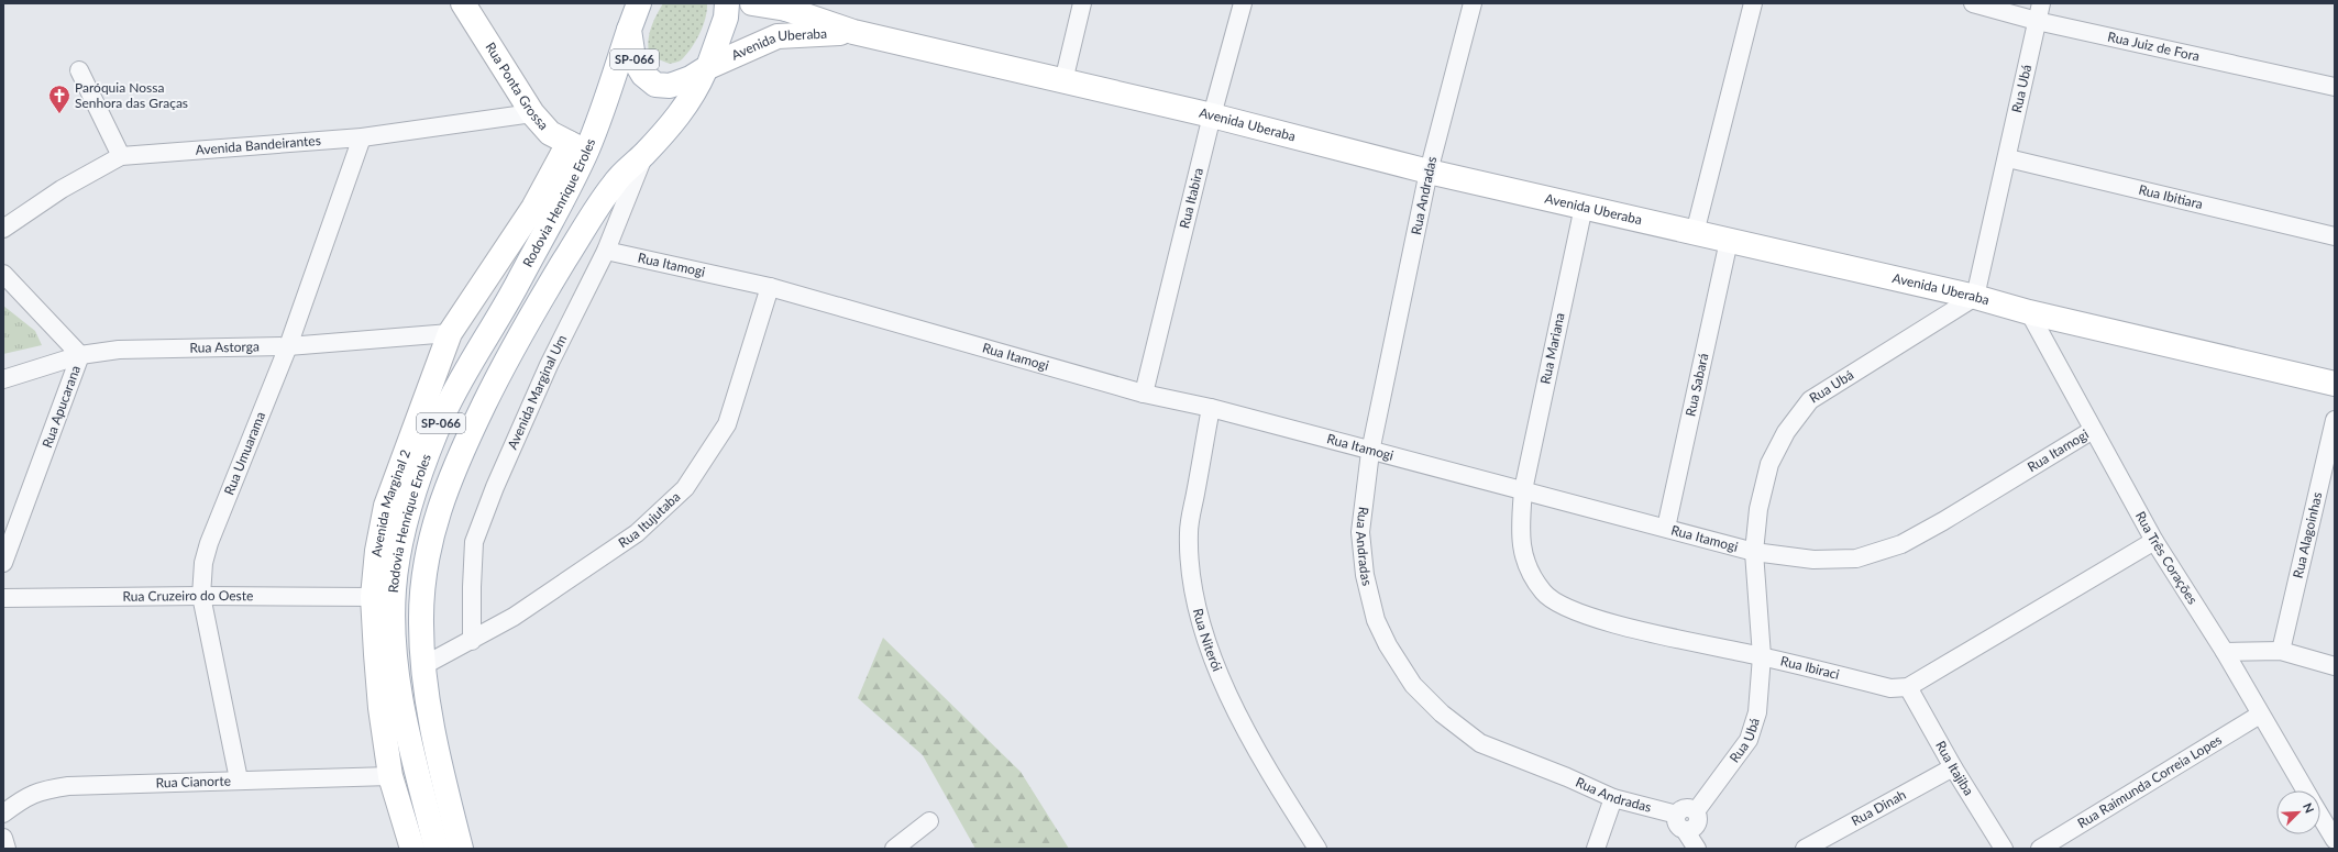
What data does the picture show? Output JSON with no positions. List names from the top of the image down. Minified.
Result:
{"streets":{"street":["Avenida Uberaba","Rua Juiz de Fora","SP-066","Rua Ponta Grossa","Rua Ubá","Avenida Bandeirantes","Rua Andradas","Rua Ibitiara","Rua Itabira","Rodovia Henrique Eroles","Rua Itamogi","Rua Astorga","Rua Mariana","Rua Sabará","Avenida Marginal Um","Rua Apucarana","Rua Umuarama","Avenida Marginal 2","Rua Itujutaba","Rua Alagoinhas","Rua Três Corações","Rua Cruzeiro do Oeste","Rua Niterói","Rua Ibiraci","Rua Itajiba","Rua Cianorte","Rua Raimunda Correia Lopes","Rua Dinah"]},"crossings":[["Avenida Uberaba","SP-066"],["Avenida Uberaba","Rua Ubá"],["Avenida Uberaba","Rua Andradas"],["Avenida Uberaba","Rua Itabira"],["Avenida Uberaba","Rodovia Henrique Eroles"],["Avenida Uberaba","Rua Mariana"],["Avenida Uberaba","Rua Sabará"],["Avenida Uberaba","Rua Três Corações"],["Rua Juiz de Fora","Rua Ubá"],["SP-066","Rodovia Henrique Eroles"],["Rua Ponta Grossa","Avenida Bandeirantes"],["Rua Ponta Grossa","Rodovia Henrique Eroles"],["Rua Ponta Grossa","Avenida Marginal 2"],["Rua Ubá","Rua Andradas"],["Rua Ubá","Rua Ibitiara"],["Rua Ubá","Rua Itamogi"],["Rua Ubá","Rua Ibiraci"],["Avenida Bandeirantes","Rua Umuarama"],["Rua Andradas","Rua Itamogi"],["Rua Itabira","Rua Itamogi"],["Rodovia Henrique Eroles","Avenida Marginal Um"],["Rodovia Henrique Eroles","Avenida Marginal 2"],["Rodovia Henrique Eroles","Rua Itujutaba"],["Rua Itamogi","Rua Mariana"],["Rua Itamogi","Rua Sabará"],["Rua Itamogi","Avenida Marginal Um"],["Rua Itamogi","Rua Itujutaba"],["Rua Itamogi","Rua Três Corações"],["Rua Itamogi","Rua Niterói"],["Rua Itamogi","Rua Ibiraci"],["Rua Astorga","Rua Apucarana"],["Rua Astorga","Rua Umuarama"],["Rua Astorga","Avenida Marginal 2"],["Rua Mariana","Rua Ibiraci"],["Avenida Marginal Um","Rua Itujutaba"],["Rua Umuarama","Rua Cruzeiro do Oeste"],["Rua Umuarama","Rua Cianorte"],["Avenida Marginal 2","Rua Cruzeiro do Oeste"],["Avenida Marginal 2","Rua Cianorte"],["Rua Três Corações","Rua Raimunda Correia Lopes"],["Rua Ibiraci","Rua Itajiba"],["Rua Itajiba","Rua Dinah"]],"places":{"church":["Paróquia Nossa Senhora das Graças"]},"north":"top right"}
